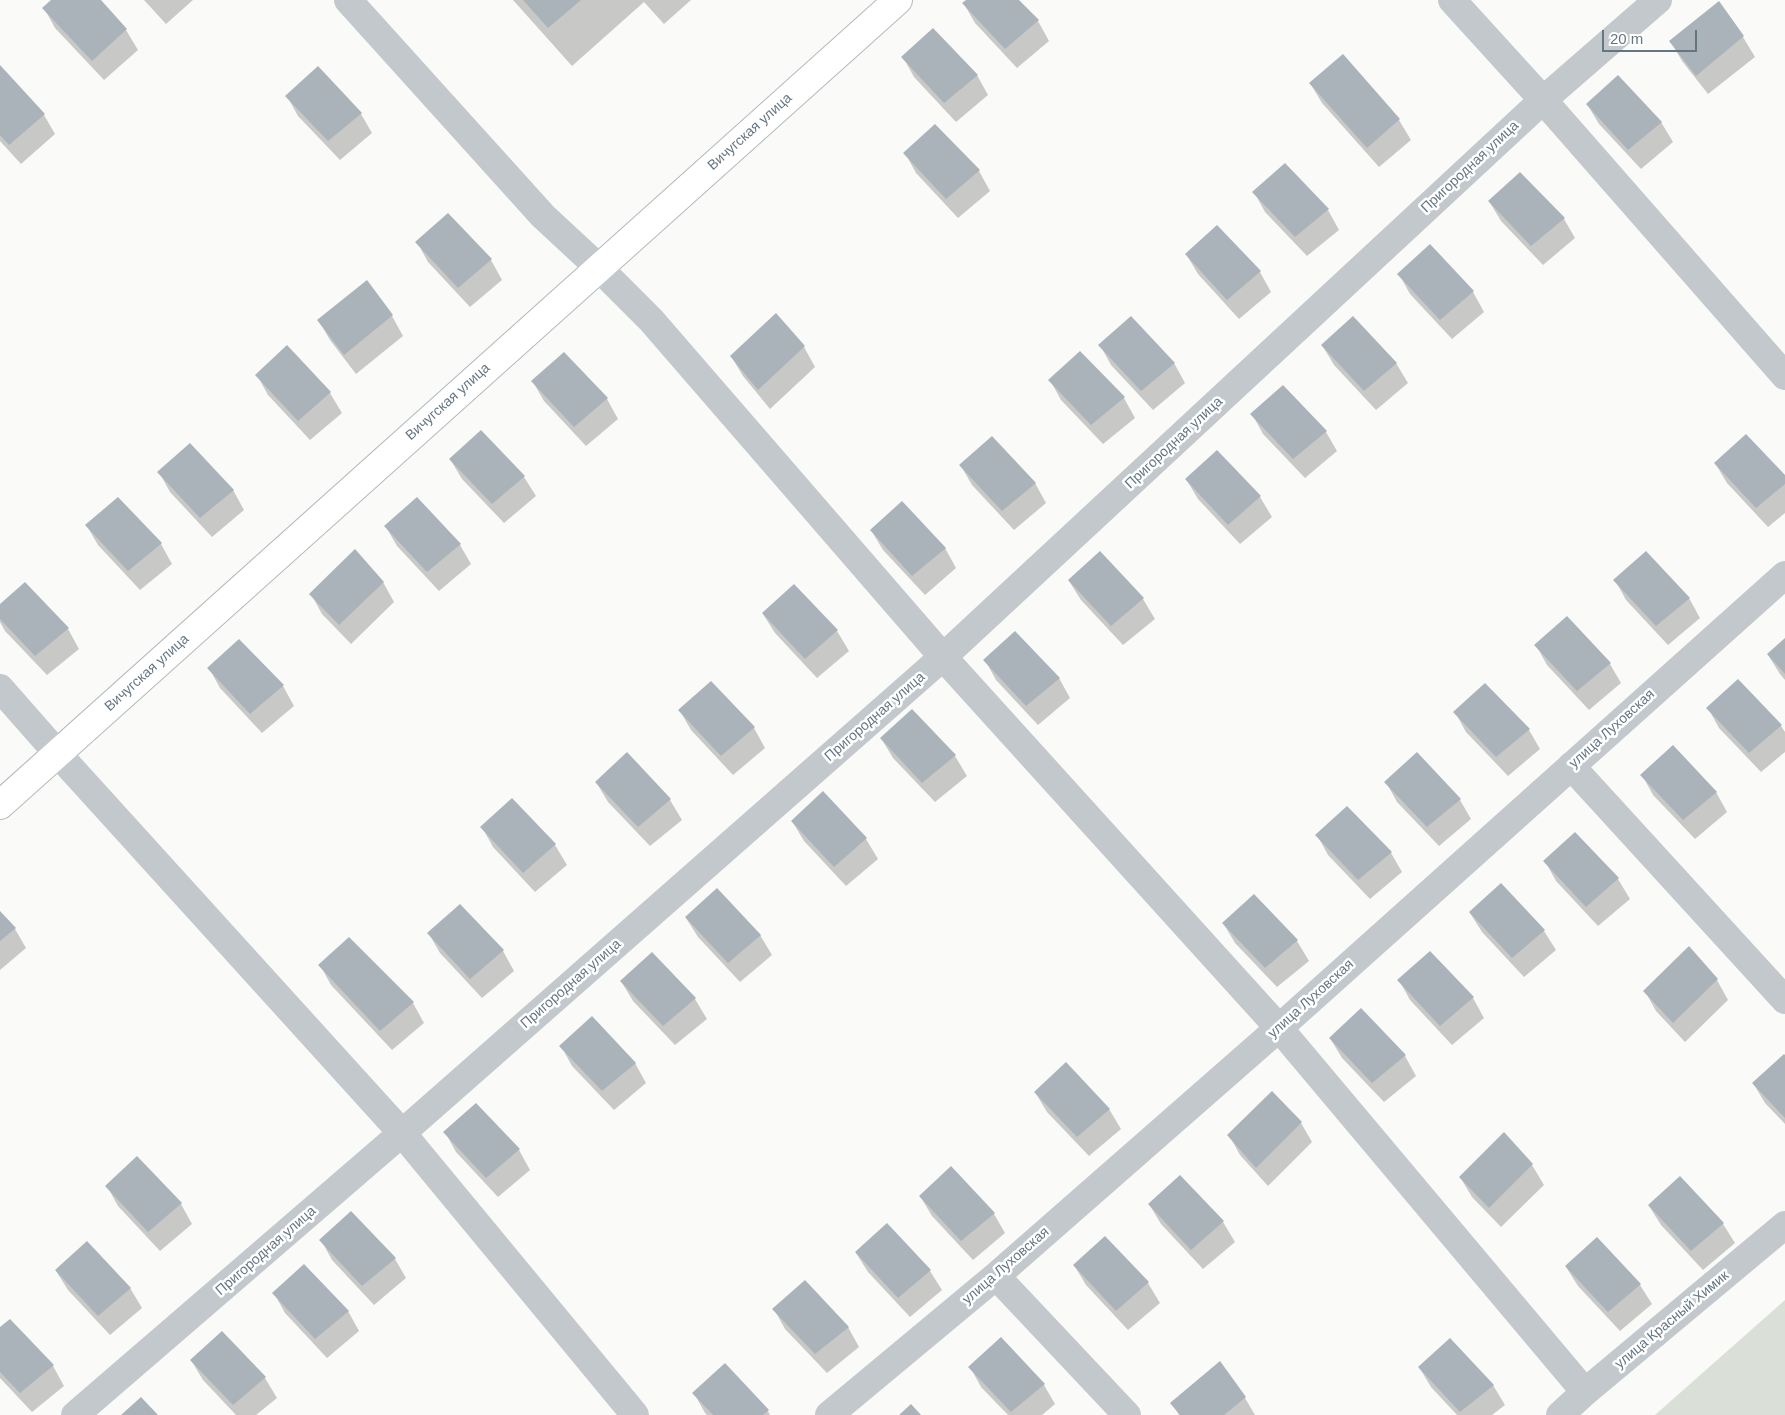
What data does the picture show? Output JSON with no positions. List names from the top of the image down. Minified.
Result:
{"streets":{"main road":["Вичугская улица"],"street":["Пригородная улица","улица Луховская","улица Красный Химик"]},"scale_bar":"20 m"}
